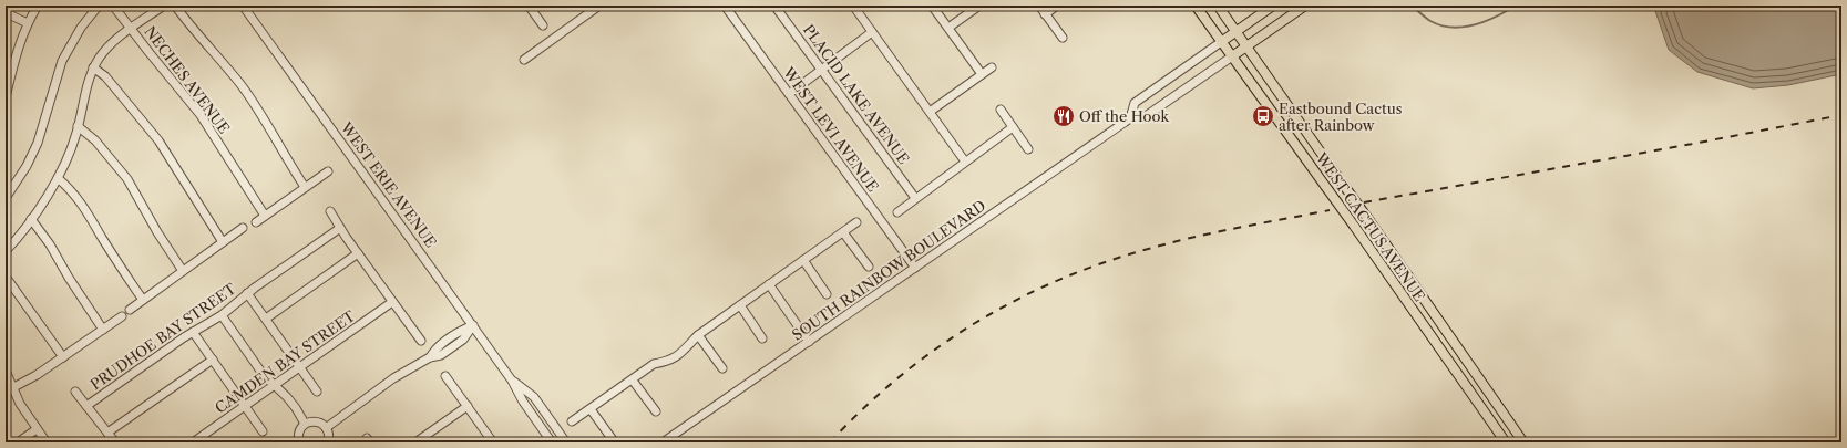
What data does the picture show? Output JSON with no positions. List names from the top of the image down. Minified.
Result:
{"streets":{"main road":["WEST CACTUS AVENUE","SOUTH RAINBOW BOULEVARD"],"street":["NECHES AVENUE","PLACID LAKE AVENUE","WEST LEVI AVENUE","WEST ERIE AVENUE","PRUDHOE BAY STREET","CAMDEN BAY STREET"]},"crossings":[["WEST LEVI AVENUE","SOUTH RAINBOW BOULEVARD"],["WEST CACTUS AVENUE","SOUTH RAINBOW BOULEVARD"]],"places":{"restaurant":["Off the Hook"],"bus stop":["Eastbound Cactus after Rainbow"]}}
